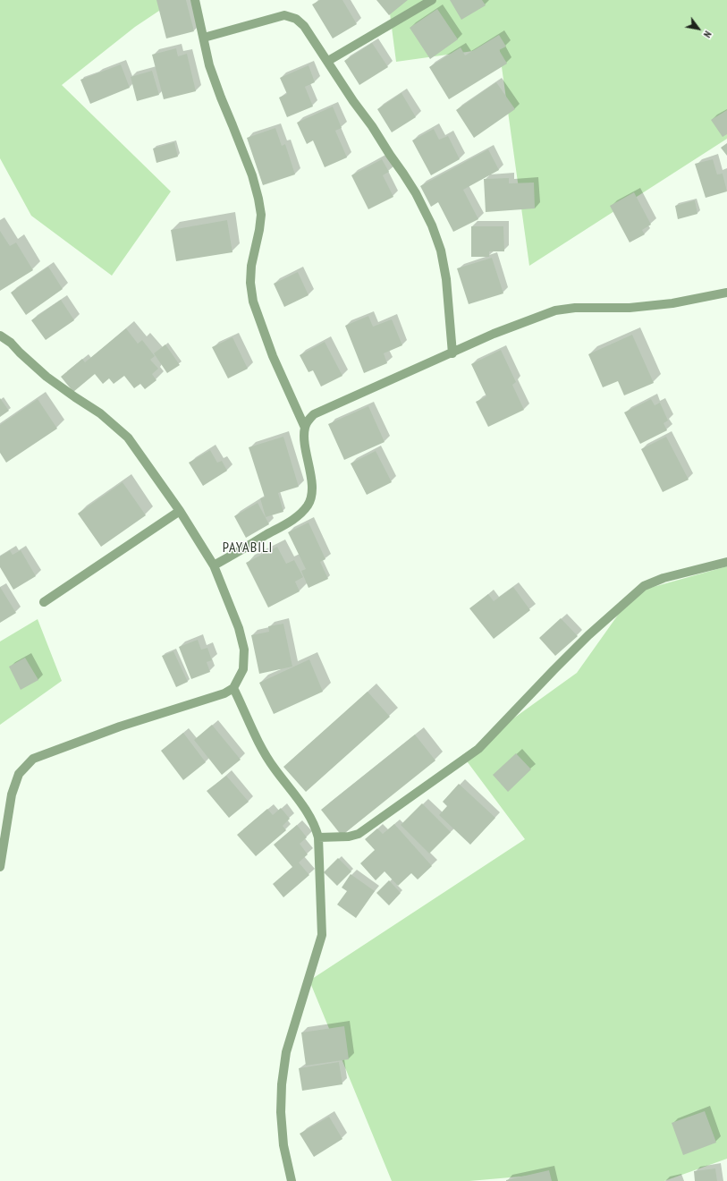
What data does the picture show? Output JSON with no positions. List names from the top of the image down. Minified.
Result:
{"districts":["PAYABILI"],"north":"bottom right"}
